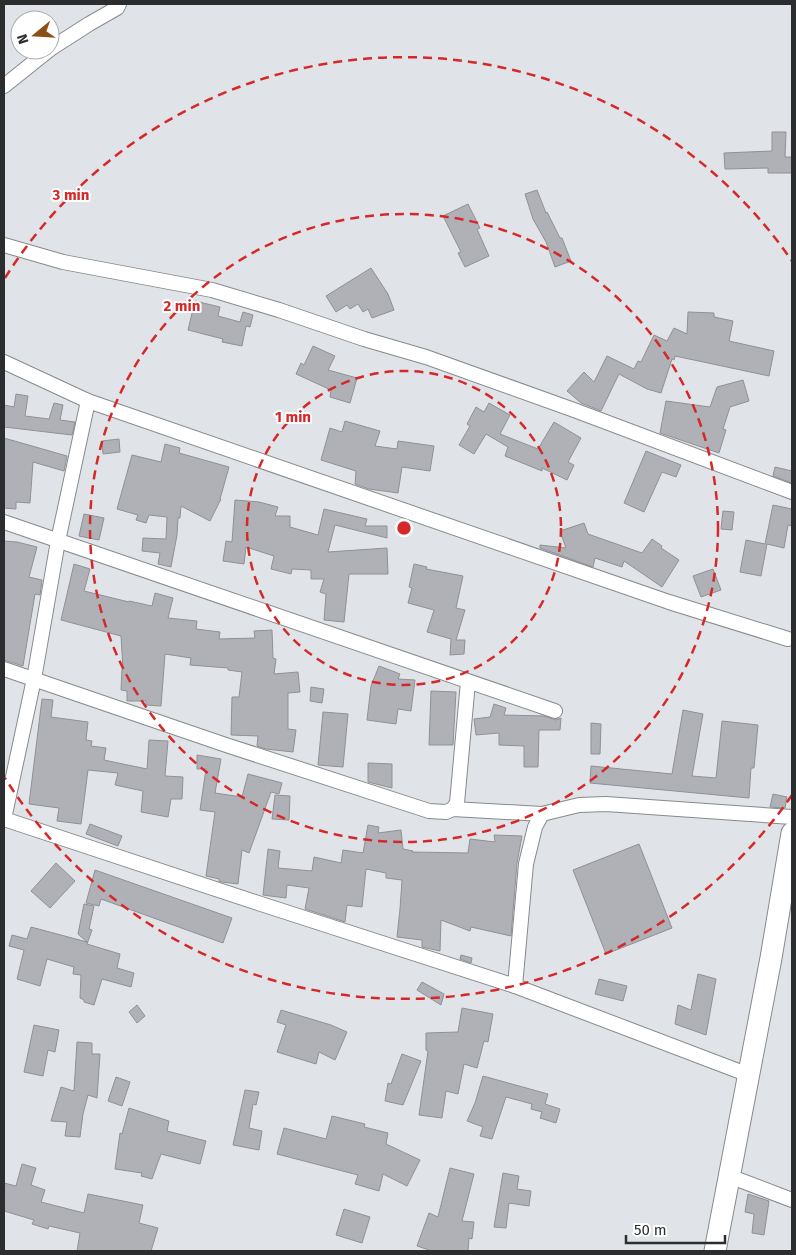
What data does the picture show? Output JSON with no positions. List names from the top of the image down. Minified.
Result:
{"scale_bar":"50 m","north":"left","rings":["3 min","2 min","1 min"]}
